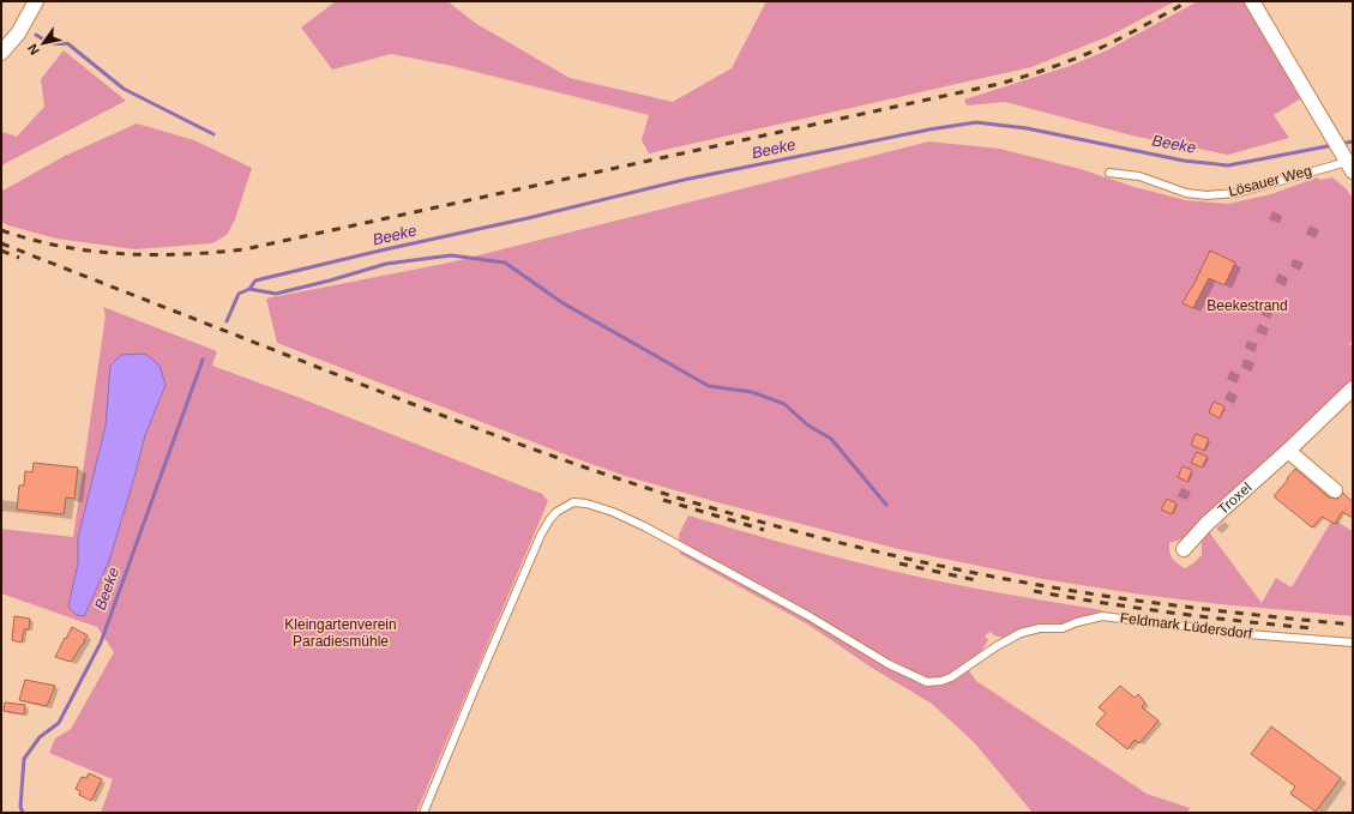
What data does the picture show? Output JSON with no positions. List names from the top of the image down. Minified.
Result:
{"streets":{"street":["Troxel"],"lane":["Lösauer Weg","Feldmark Lüdersdorf"]},"water":["Beeke"],"parks":["Beekestrand","Kleingartenverein Paradiesmühle"],"north":"bottom left"}
